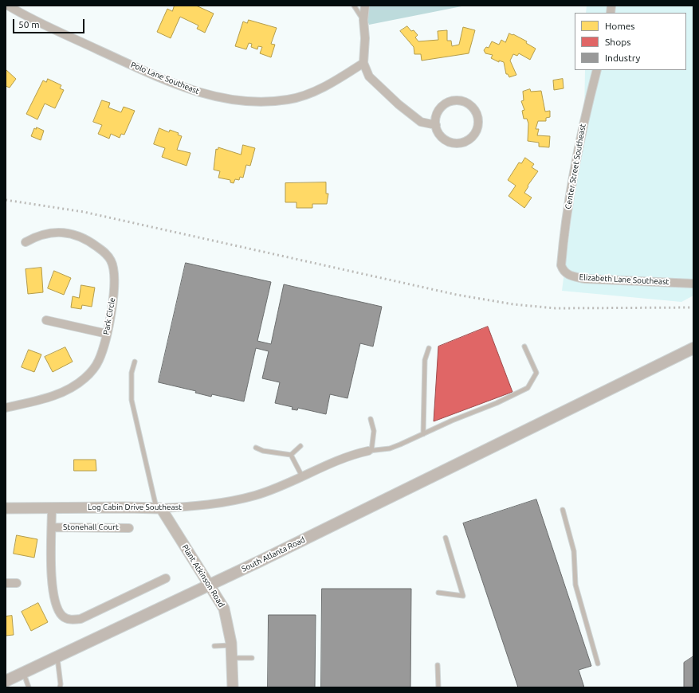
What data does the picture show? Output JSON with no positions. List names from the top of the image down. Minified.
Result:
{"streets":{"main road":["South Atlanta Road"],"street":["Polo Lane Southeast","Center Street Southeast","Elizabeth Lane Southeast","Park Circle","Log Cabin Drive Southeast","Stonehall Court","Plant Atkinson Road"]},"crossings":[["Center Street Southeast","Elizabeth Lane Southeast"],["Log Cabin Drive Southeast","Plant Atkinson Road"],["South Atlanta Road","Plant Atkinson Road"]],"legend":["Homes","Shops","Industry"],"scale_bar":"50 m"}
